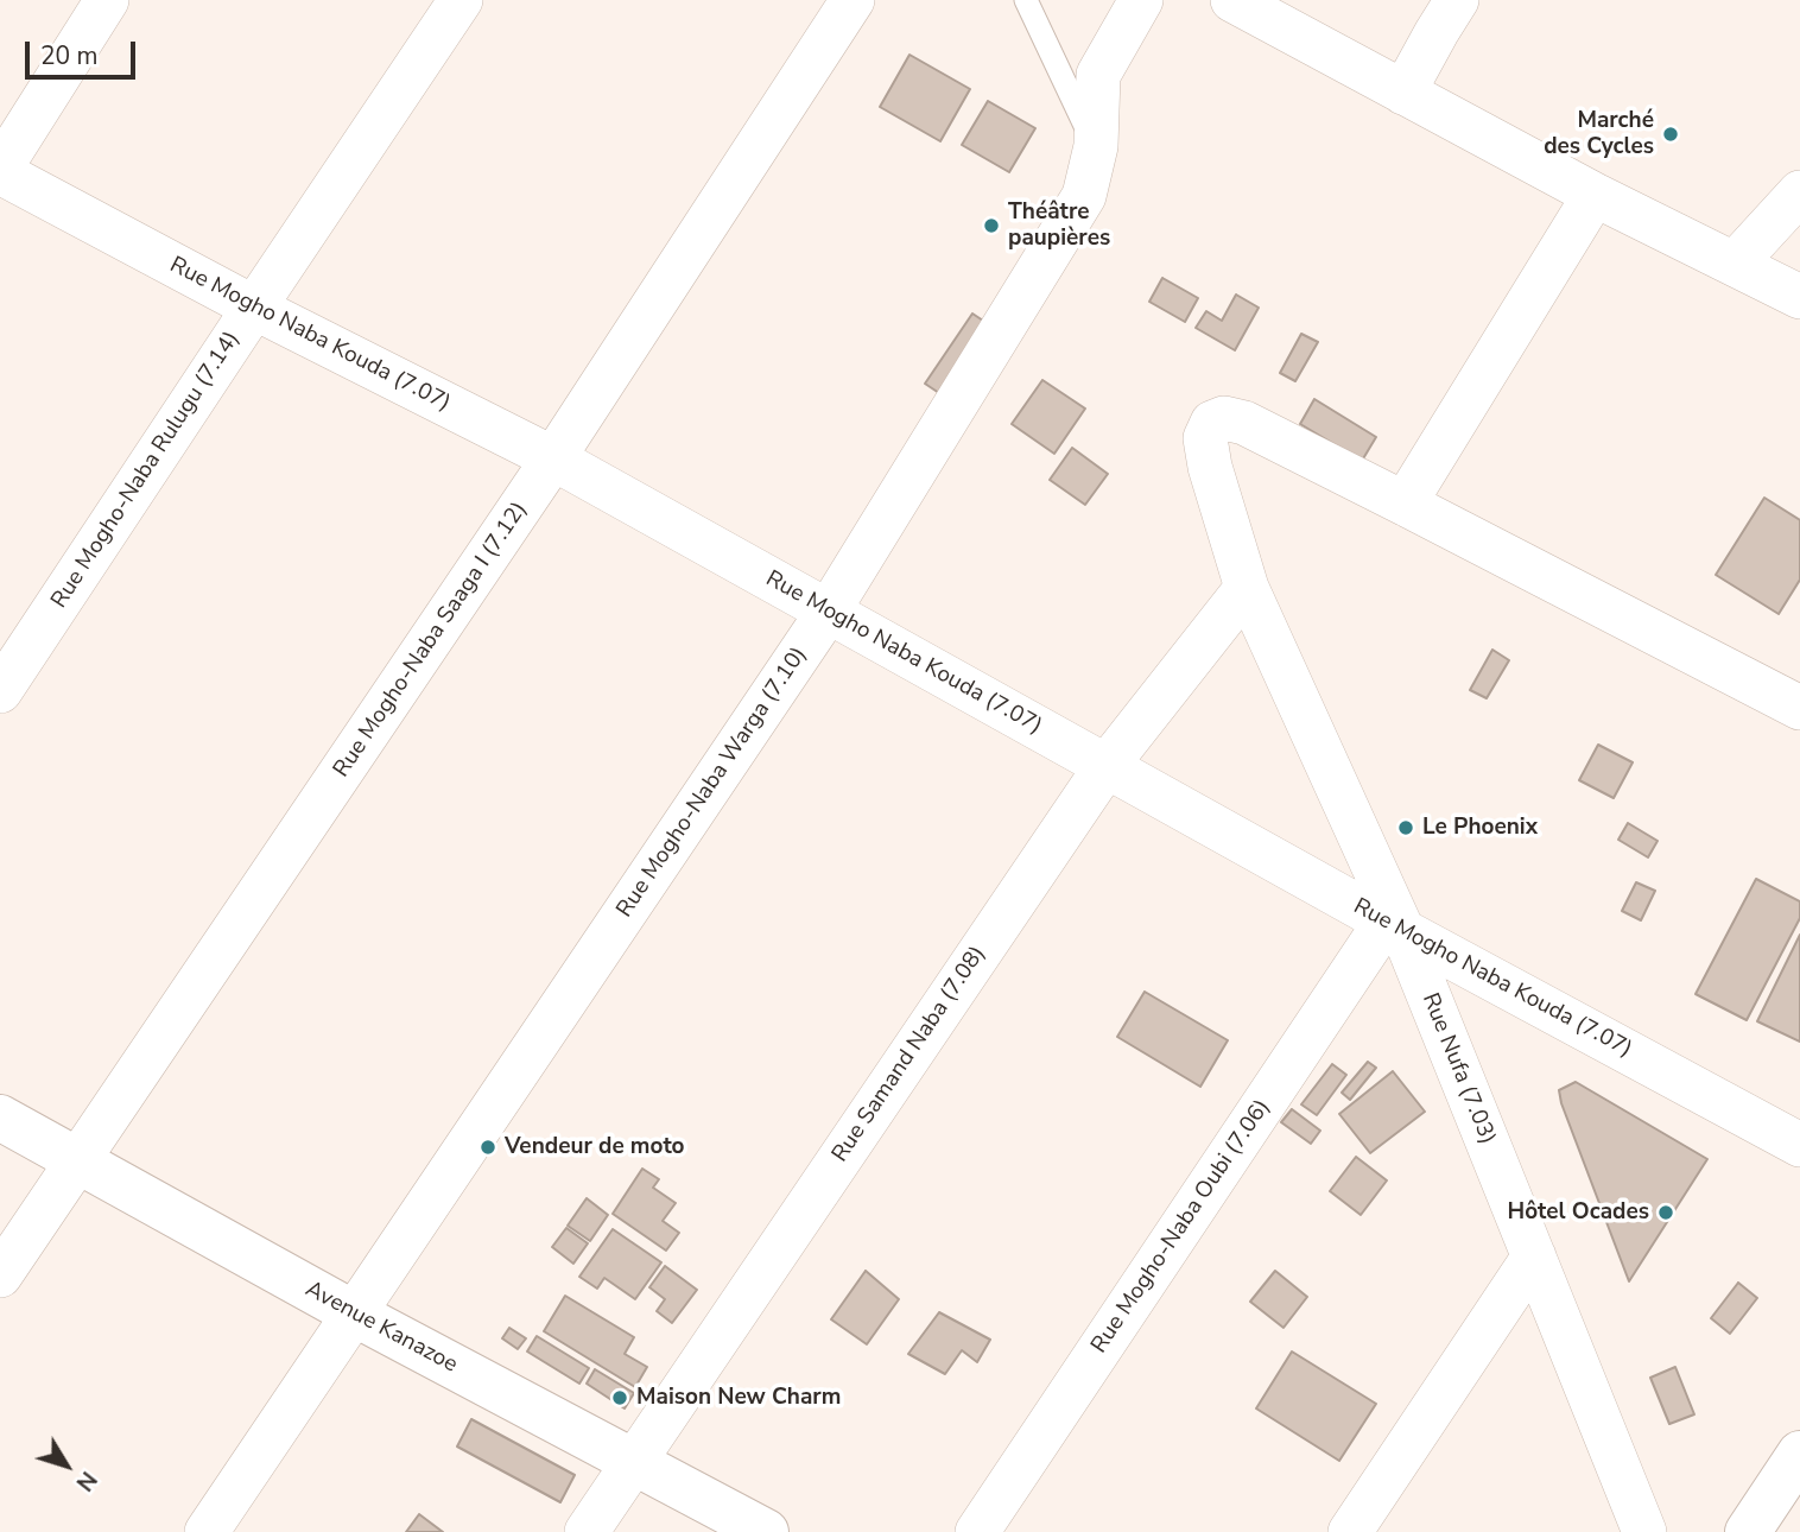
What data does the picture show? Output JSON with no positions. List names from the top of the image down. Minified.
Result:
{"streets":{"street":["Rue Mogho Naba Kouda (7.07)","Rue Mogho-Naba Rulugu (7.14)","Rue Mogho-Naba Saaga I (7.12)","Rue Mogho-Naba Warga (7.10)","Rue Samand Naba (7.08)","Rue Nufa (7.03)","Rue Mogho-Naba Oubi (7.06)","Avenue Kanazoe"]},"crossings":[["Rue Mogho Naba Kouda (7.07)","Rue Mogho-Naba Rulugu (7.14)"],["Rue Mogho Naba Kouda (7.07)","Rue Mogho-Naba Saaga I (7.12)"],["Rue Mogho Naba Kouda (7.07)","Rue Mogho-Naba Warga (7.10)"],["Rue Mogho Naba Kouda (7.07)","Rue Samand Naba (7.08)"],["Rue Mogho Naba Kouda (7.07)","Rue Nufa (7.03)"],["Rue Mogho Naba Kouda (7.07)","Rue Mogho-Naba Oubi (7.06)"],["Rue Mogho-Naba Saaga I (7.12)","Avenue Kanazoe"],["Rue Mogho-Naba Warga (7.10)","Avenue Kanazoe"],["Rue Samand Naba (7.08)","Rue Nufa (7.03)"],["Rue Samand Naba (7.08)","Avenue Kanazoe"],["Rue Nufa (7.03)","Rue Mogho-Naba Oubi (7.06)"]],"places":["Marché des Cycles","Théâtre paupières","Le Phoenix","Vendeur de moto","Hôtel Ocades","Maison New Charm"],"scale_bar":"20 m","north":"bottom right"}
